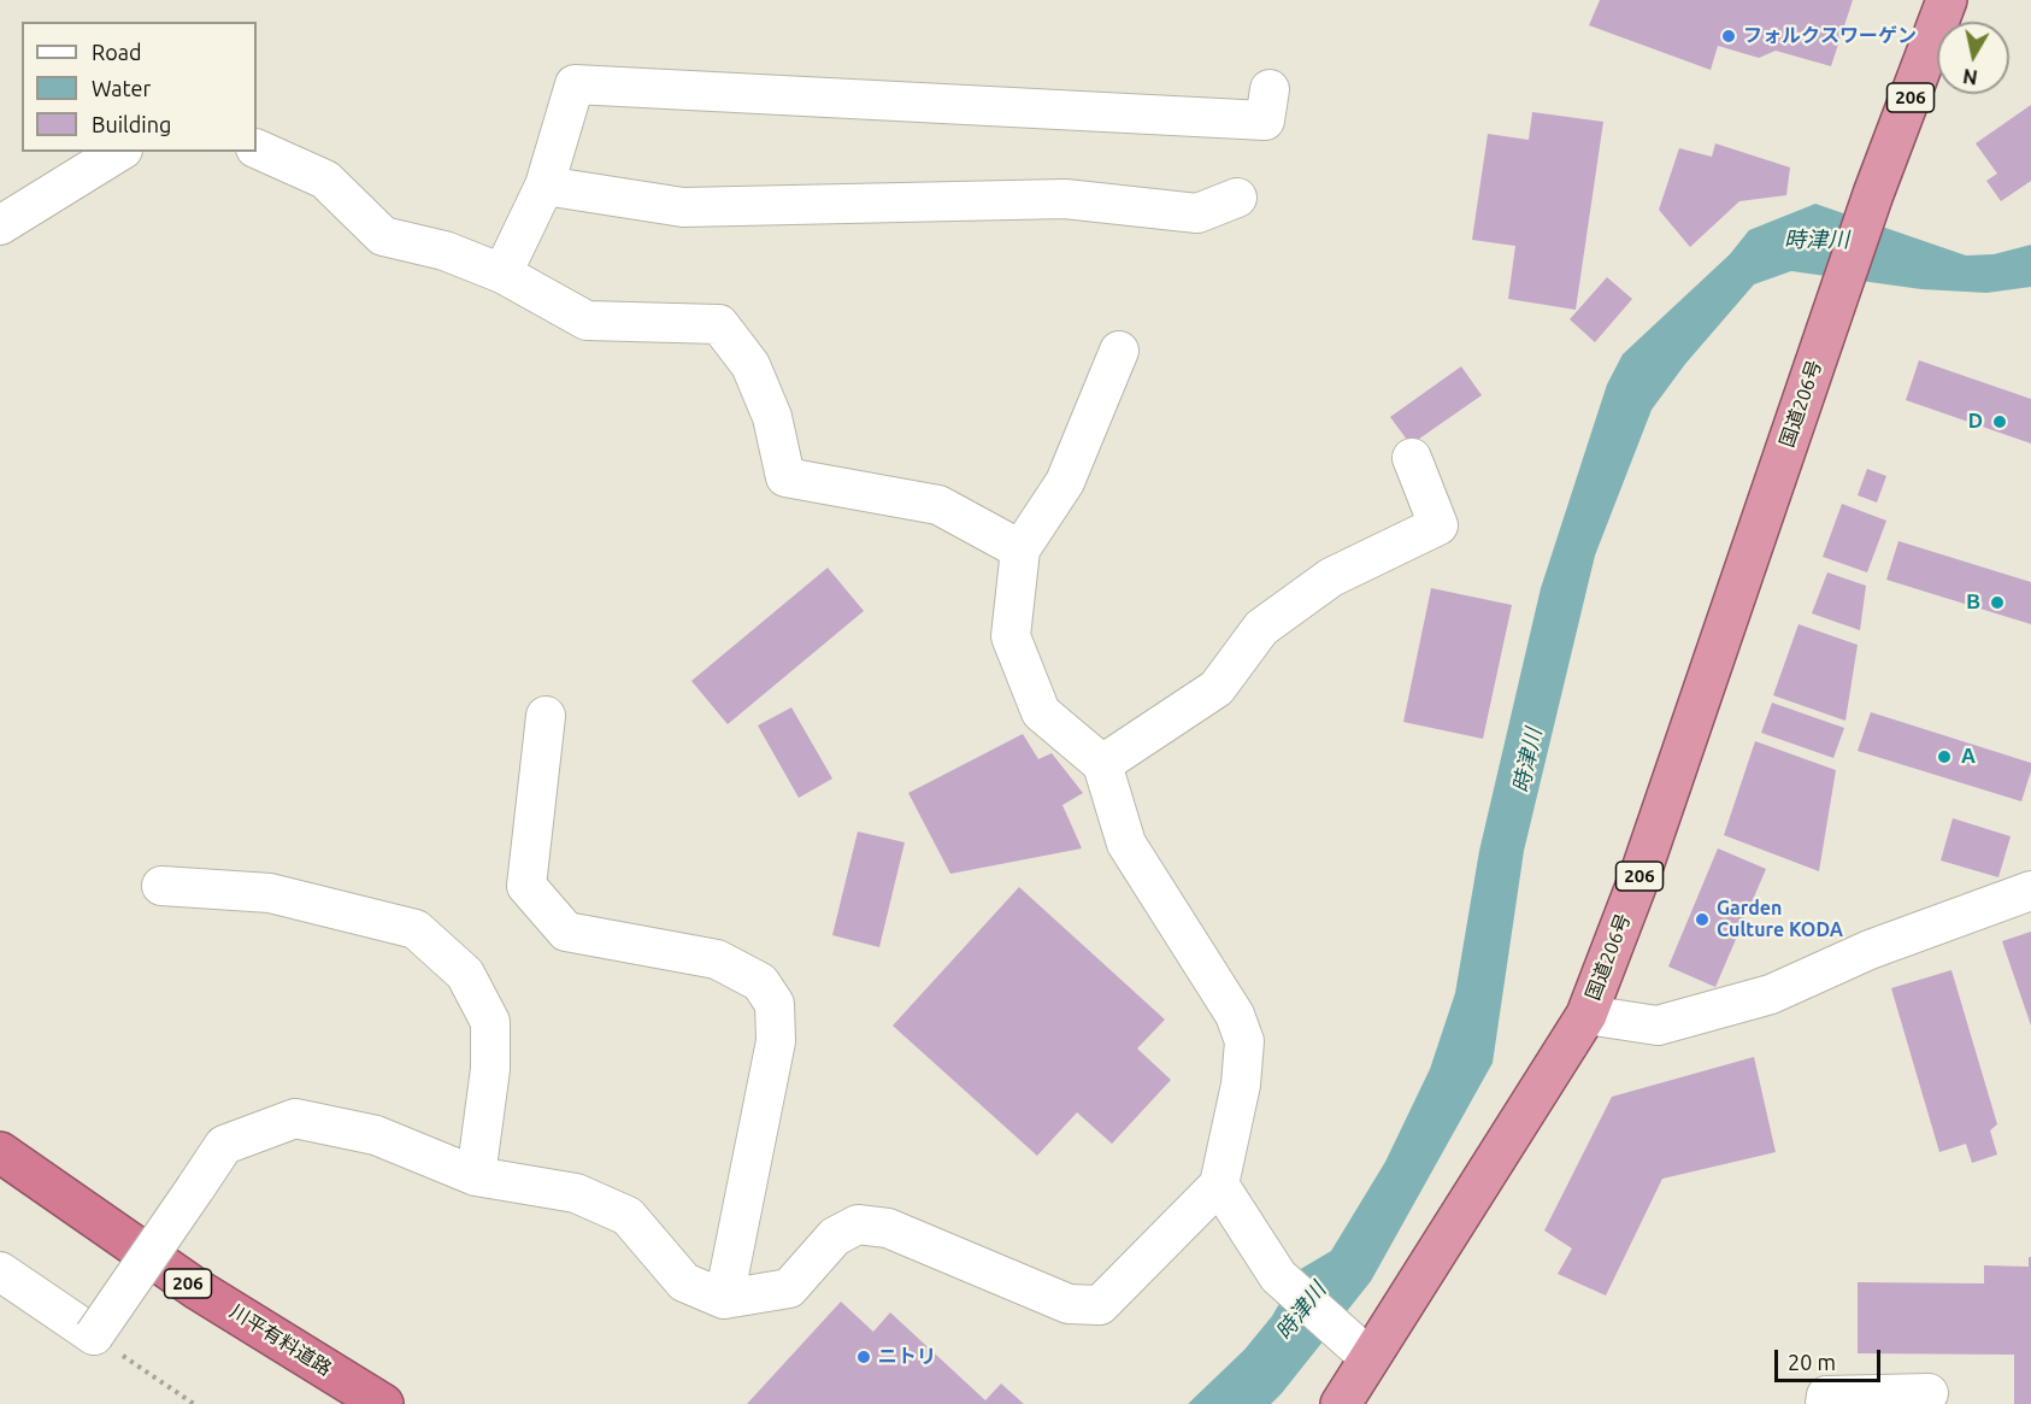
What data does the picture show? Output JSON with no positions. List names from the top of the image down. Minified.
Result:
{"streets":{"highway":["206","国道206号","川平有料道路"]},"water":["時津川"],"places":["フォルクスワーゲン","Ｄ","Ｂ","Ａ","Garden Culture KODA","ニトリ"],"legend":["Road","Water","Building"],"scale_bar":"20 m","north":"bottom"}
